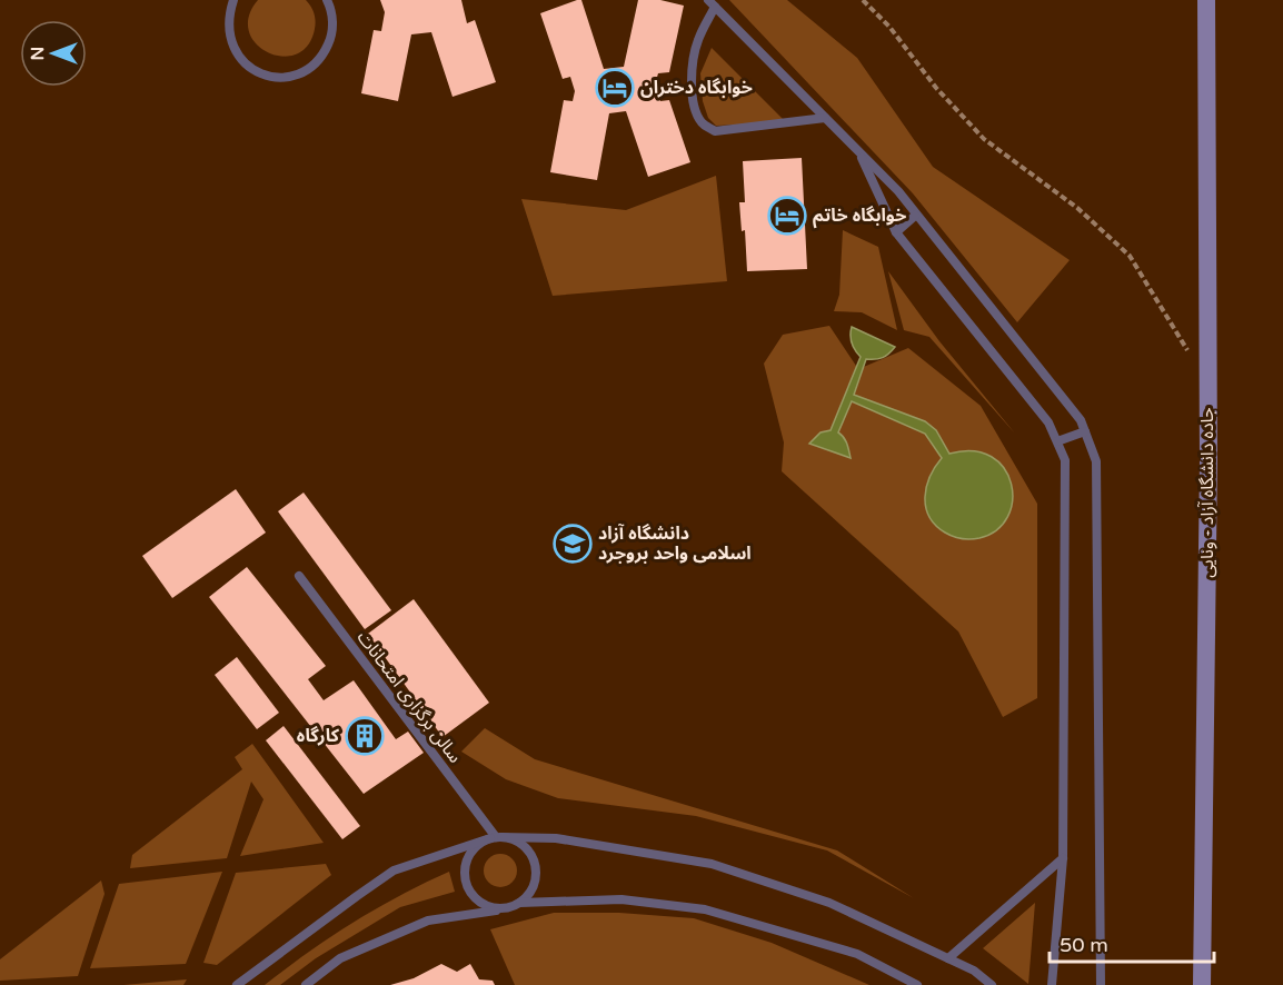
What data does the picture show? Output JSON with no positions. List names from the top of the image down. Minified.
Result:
{"streets":{"main road":["جاده دانشگاه آزاد - ونایی"],"lane":["سالن برگزاری امتحانات"]},"places":{"hotel":["خوابگاه دختران","خوابگاه خاتم"],"school or university":["دانشگاه آزاد اسلامی واحد بروجرد"],"building":["کارگاه"]},"scale_bar":"50 m","north":"left"}
